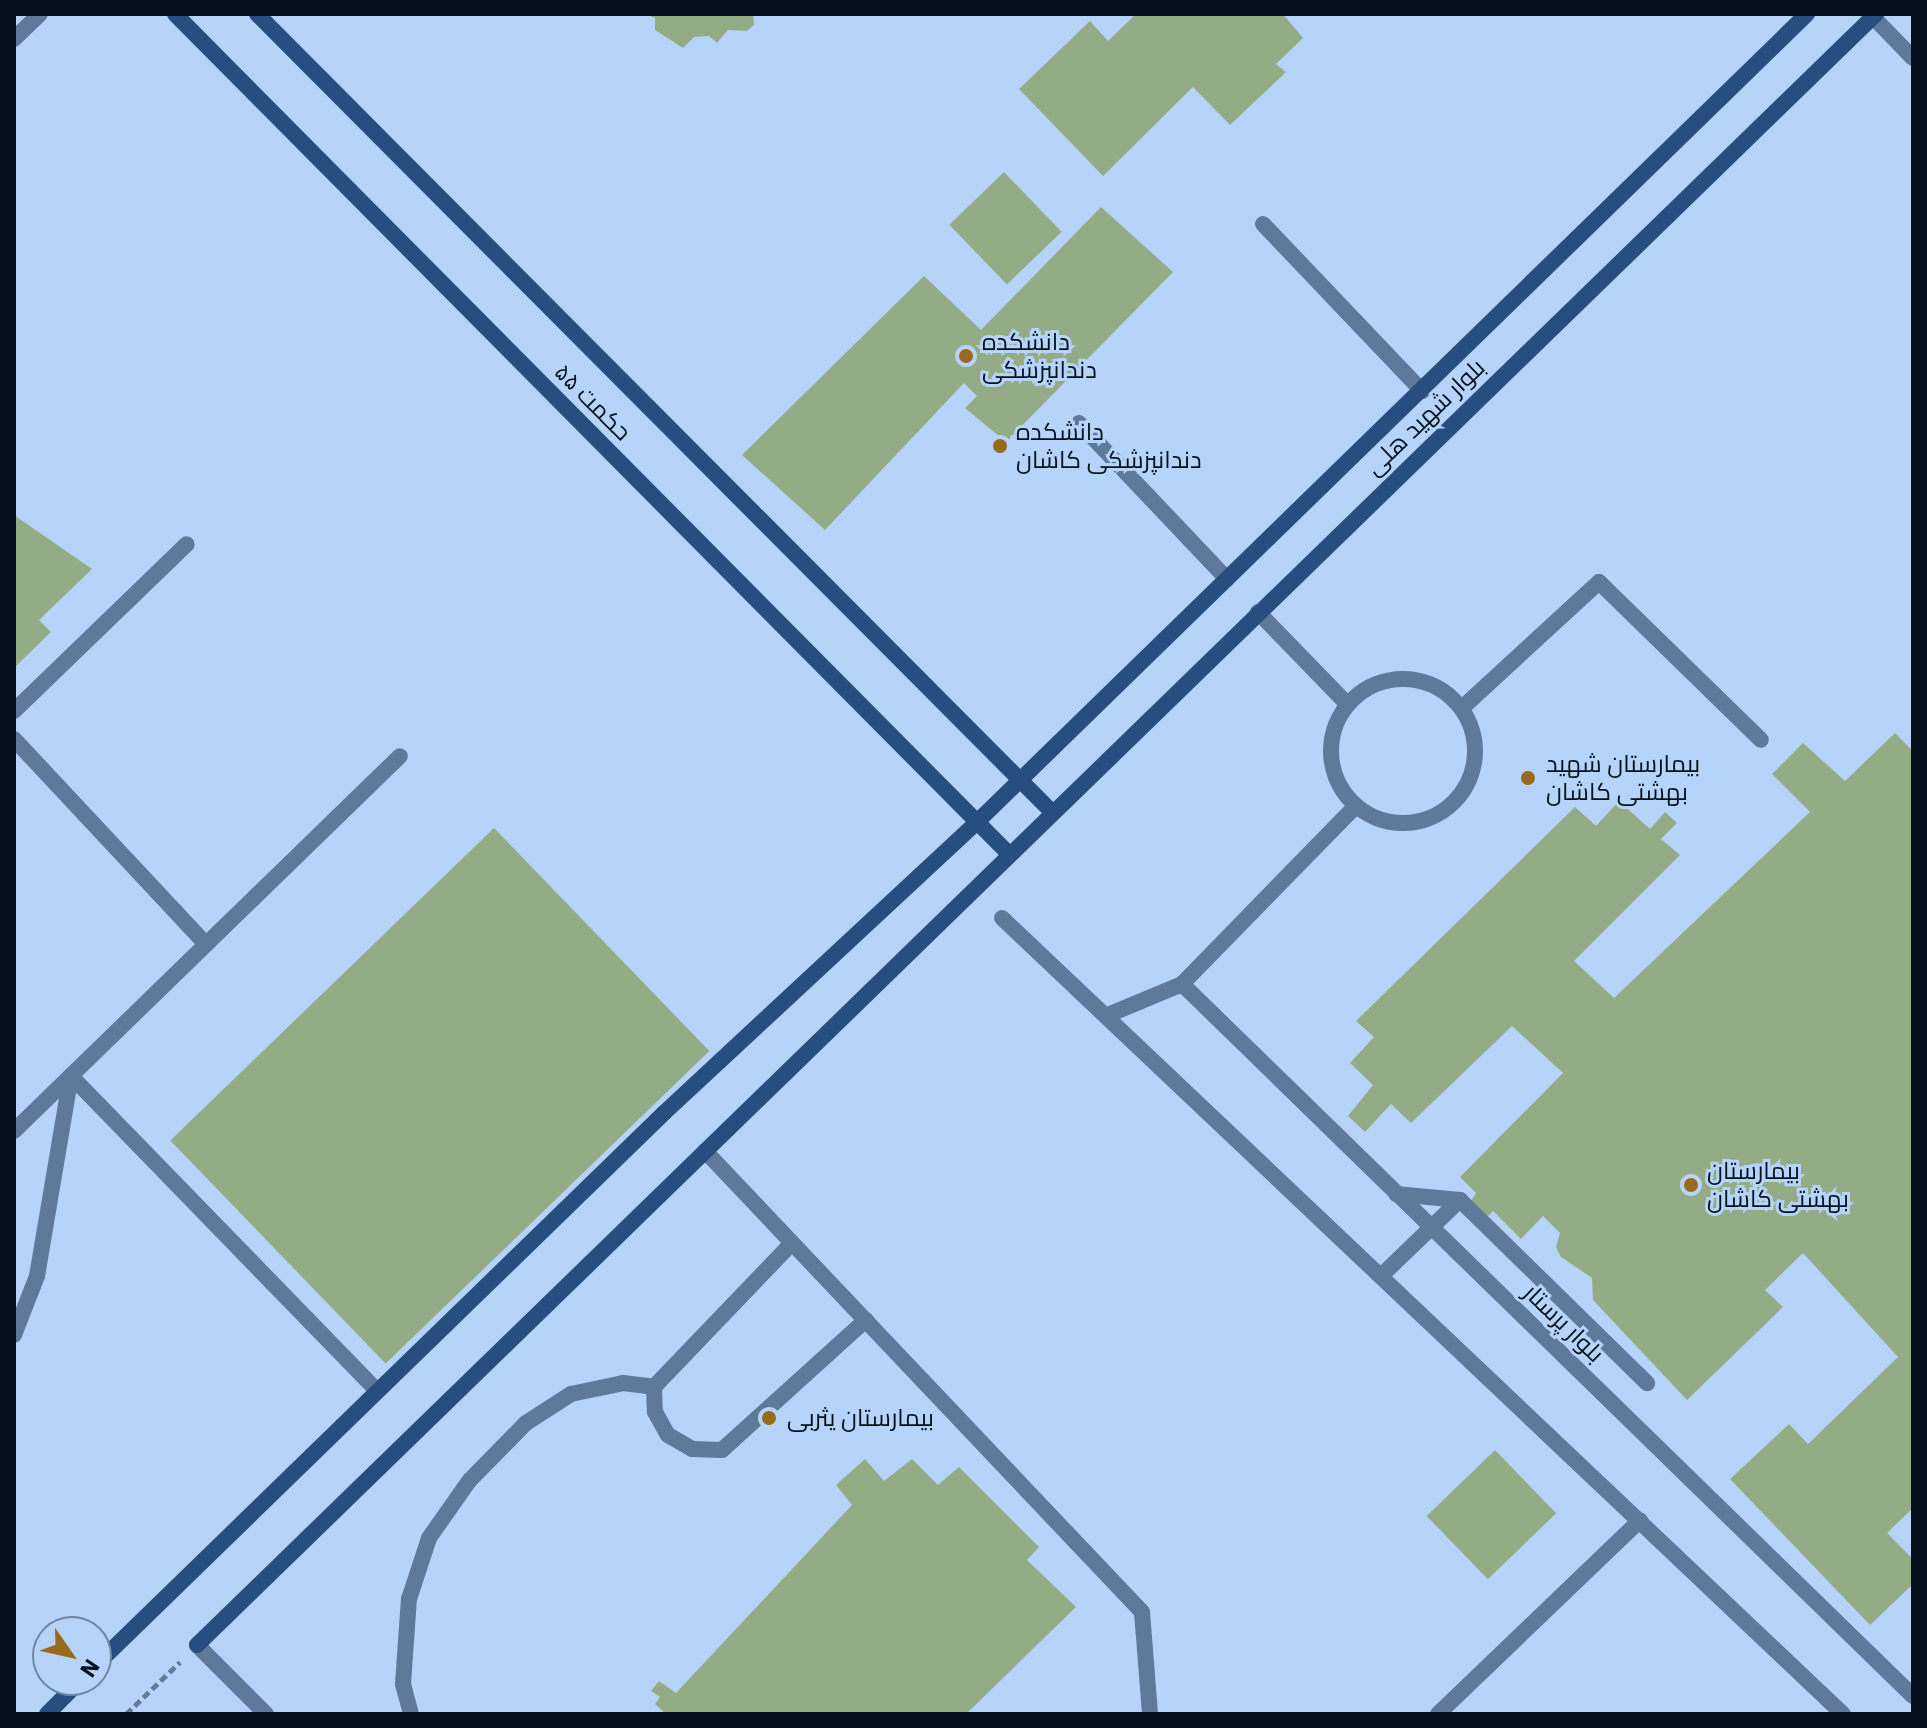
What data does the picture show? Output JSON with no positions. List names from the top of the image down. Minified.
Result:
{"streets":{"street":["حکمت ۵۵","بلوار شهید هلی","بلوار پرستار"]},"crossings":[["حکمت ۵۵","بلوار شهید هلی"]],"places":["دانشکده دندانپزشکی","دانشکده دندانپزشکی کاشان","بیمارستان شهید بهشتی کاشان","بیمارستان بهشتی کاشان","بیمارستان یثربی"],"north":"bottom right"}
